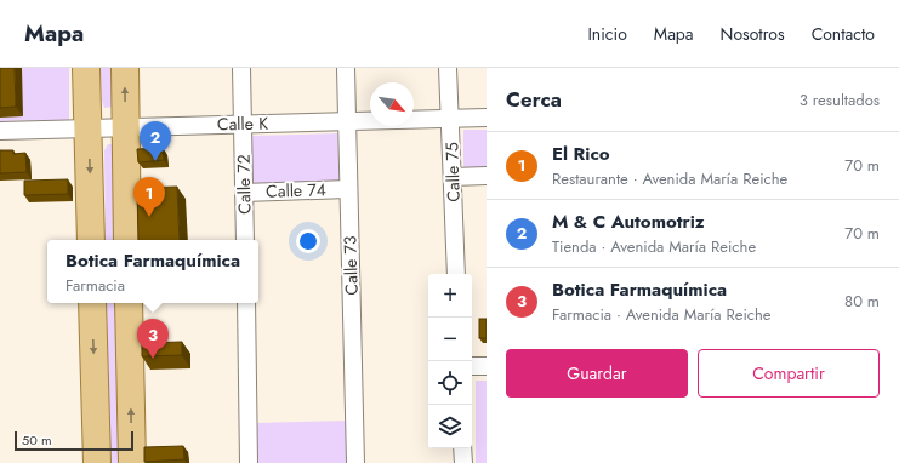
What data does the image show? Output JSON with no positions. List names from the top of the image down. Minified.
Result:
{"streets":{"street":["Calle K","Calle 75","Calle 72","Calle 74","Calle 73"]},"crossings":[["Calle K","Calle 75"],["Calle K","Calle 72"],["Calle K","Calle 73"],["Calle 72","Calle 74"],["Calle 74","Calle 73"]],"scale_bar":"50 m","north":"bottom right","page":{"header":"Mapa","nav":["Inicio","Mapa","Nosotros","Contacto"],"heading":["Cerca","3 resultados"],"pins":["2","1","3"],"list":[{"mark":"1","name":"El Rico","note":"Restaurante · Avenida María Reiche","value":"70 m"},{"mark":"2","name":"M & C Automotriz","note":"Tienda · Avenida María Reiche","value":"70 m"},{"mark":"3","name":"Botica Farmaquímica","note":"Farmacia · Avenida María Reiche","value":"80 m"}],"popup":["Botica Farmaquímica","Farmacia"],"map_buttons":["+","−"],"buttons":["Guardar","Compartir"],"scale":"50 m"}}
